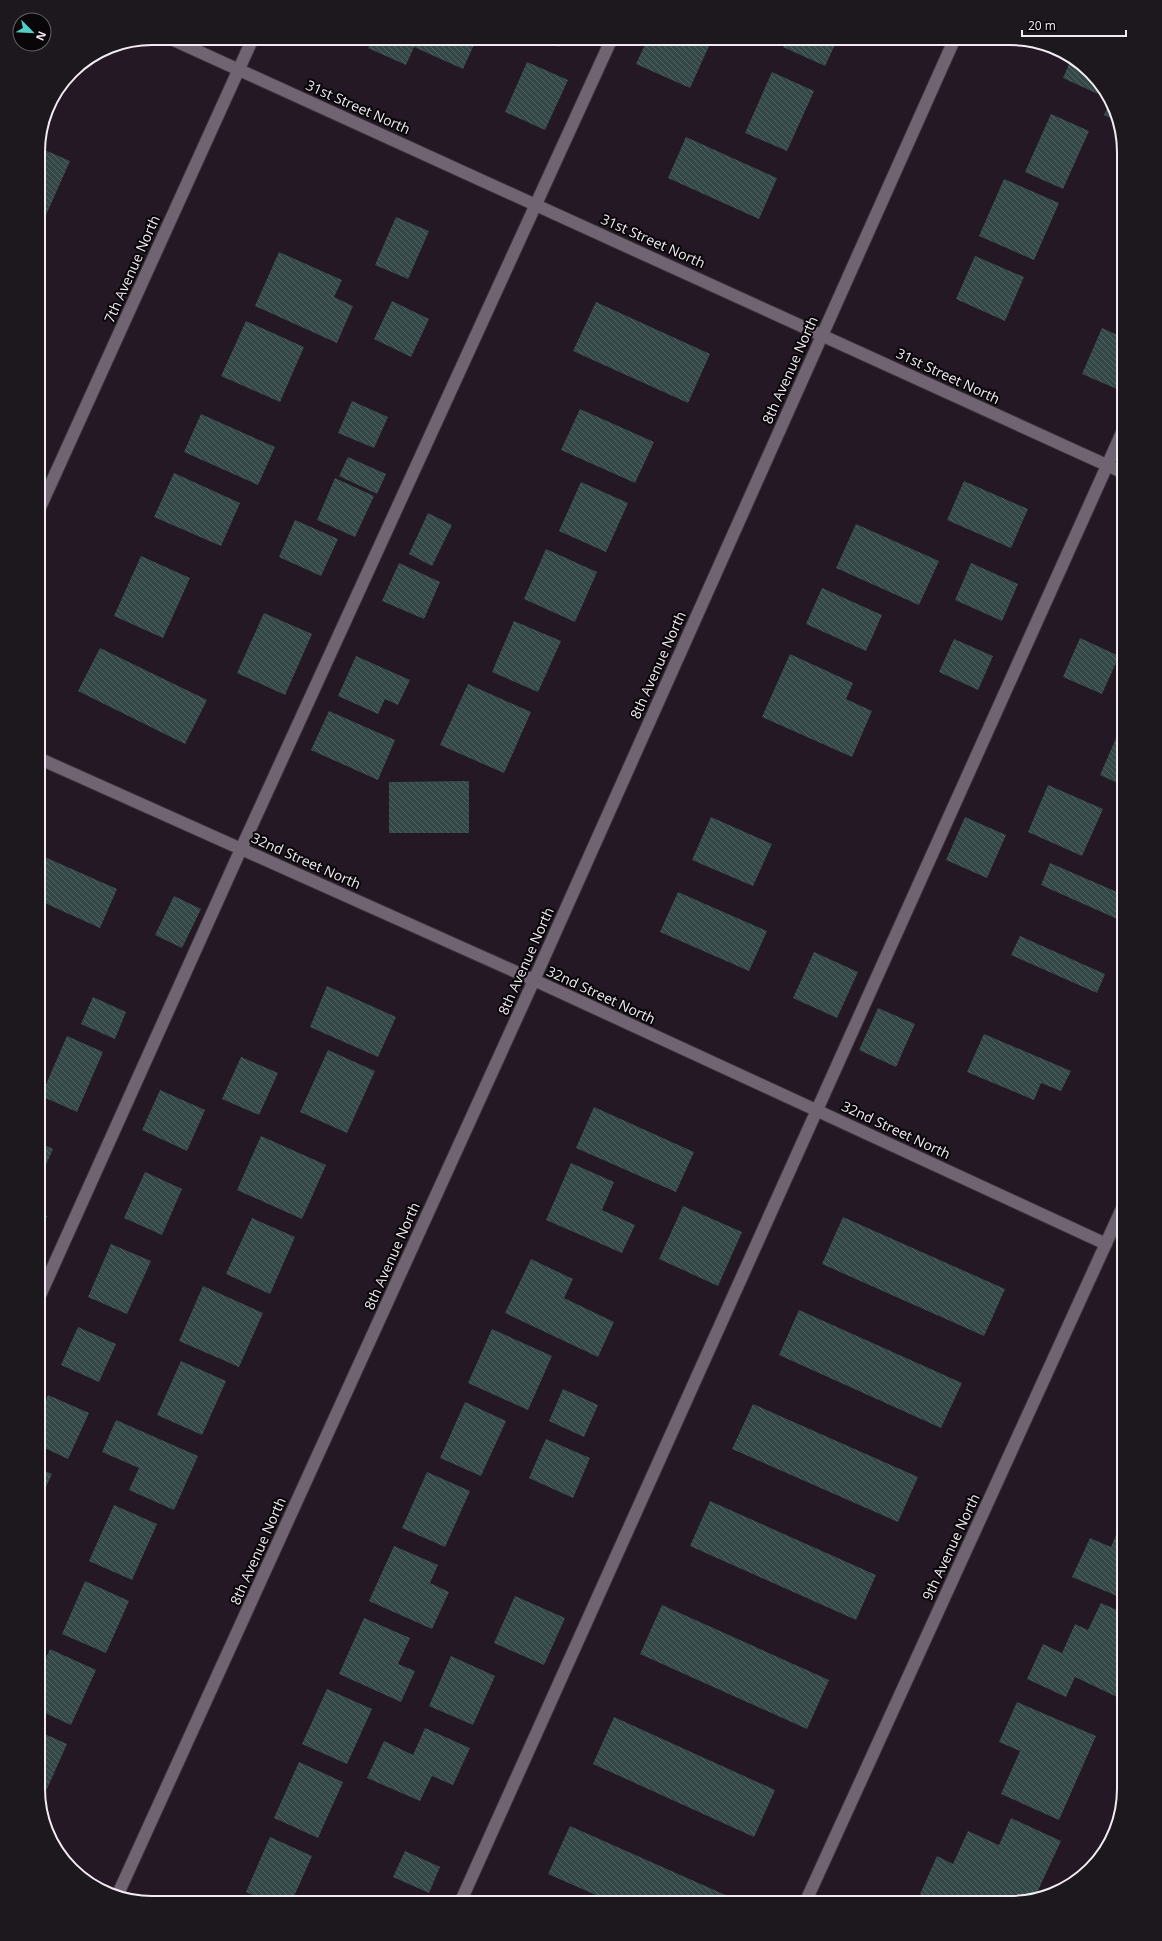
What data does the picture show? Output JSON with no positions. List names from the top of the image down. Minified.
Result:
{"streets":{"street":["31st Street North","7th Avenue North","8th Avenue North","32nd Street North","9th Avenue North"]},"crossings":[["31st Street North","7th Avenue North"],["31st Street North","8th Avenue North"],["8th Avenue North","32nd Street North"],["32nd Street North","9th Avenue North"]],"scale_bar":"20 m","north":"bottom right"}
